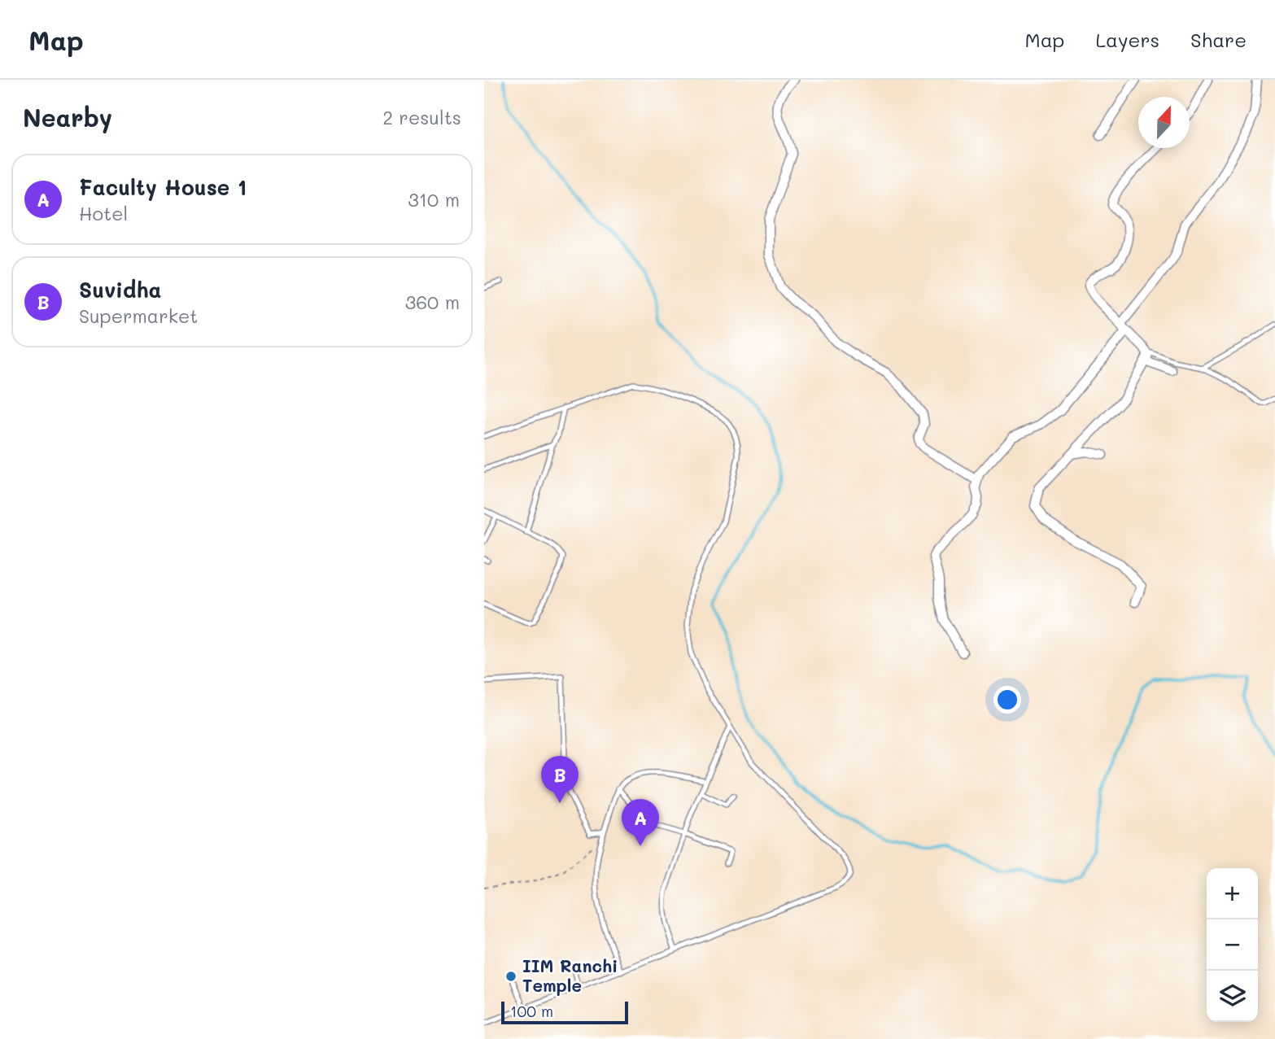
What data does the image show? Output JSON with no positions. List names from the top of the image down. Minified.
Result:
{"places":["IIM Ranchi Temple"],"scale_bar":"100 m","north":"top","page":{"header":"Map","nav":["Map","Layers","Share"],"heading":["Nearby","2 results"],"list":[{"mark":"A","name":"Faculty House 1","note":"Hotel","value":"310 m"},{"mark":"B","name":"Suvidha","note":"Supermarket","value":"360 m"}],"pins":["B","A"],"map_buttons":["+","−"],"scale":"100 m"}}
